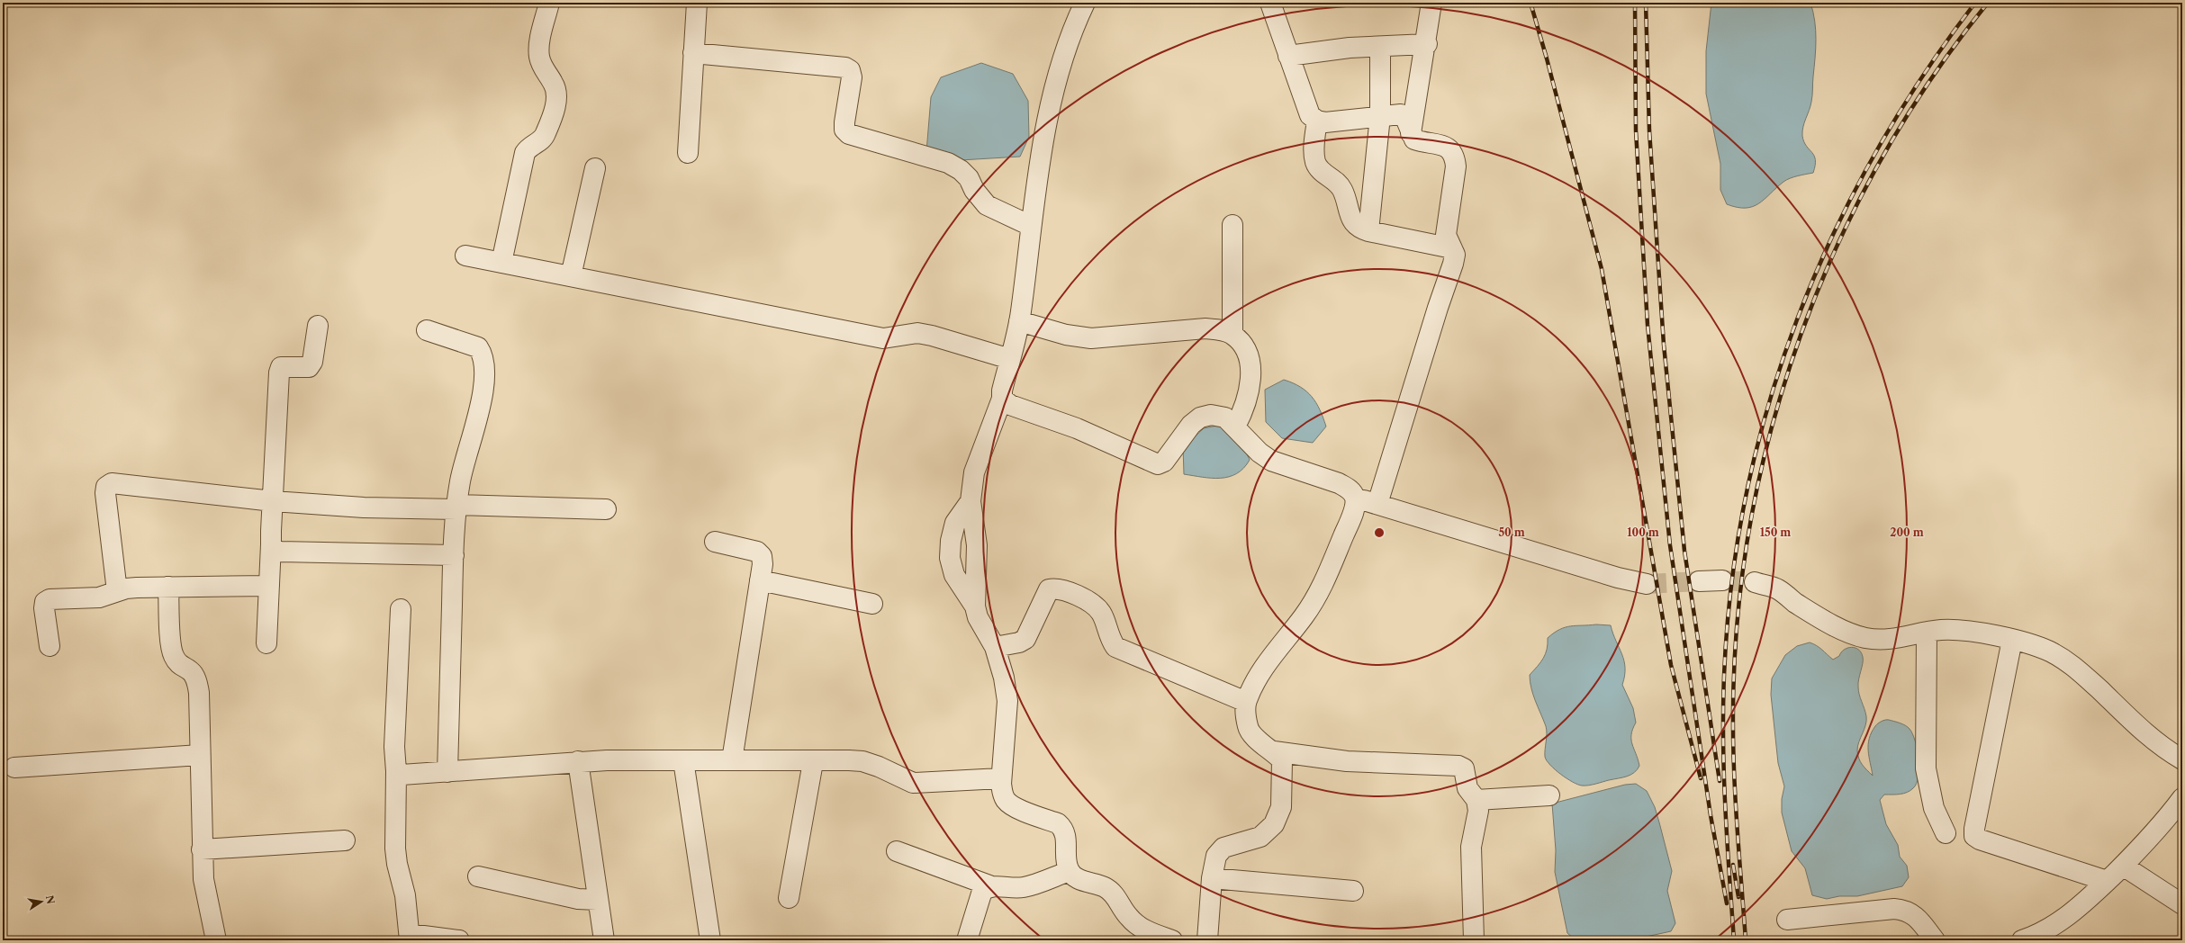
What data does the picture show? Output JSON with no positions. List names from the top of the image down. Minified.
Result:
{"north":"right","rings":["50 m","100 m","150 m","200 m"]}
